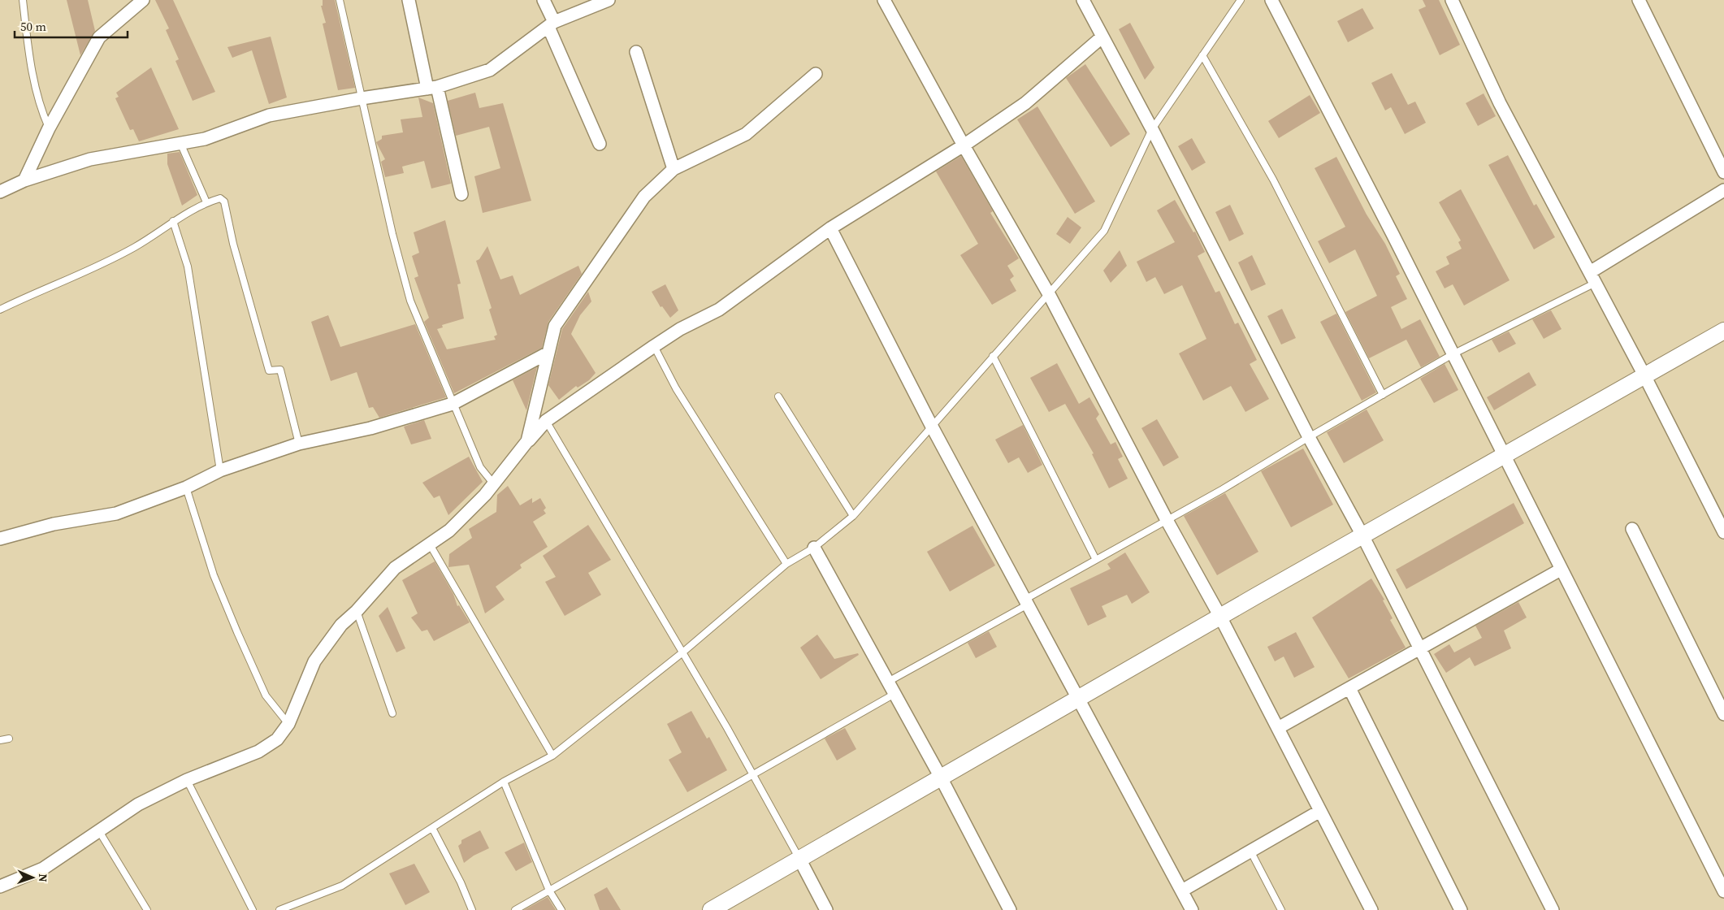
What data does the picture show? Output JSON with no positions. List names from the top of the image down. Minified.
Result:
{"scale_bar":"50 m","north":"right"}
